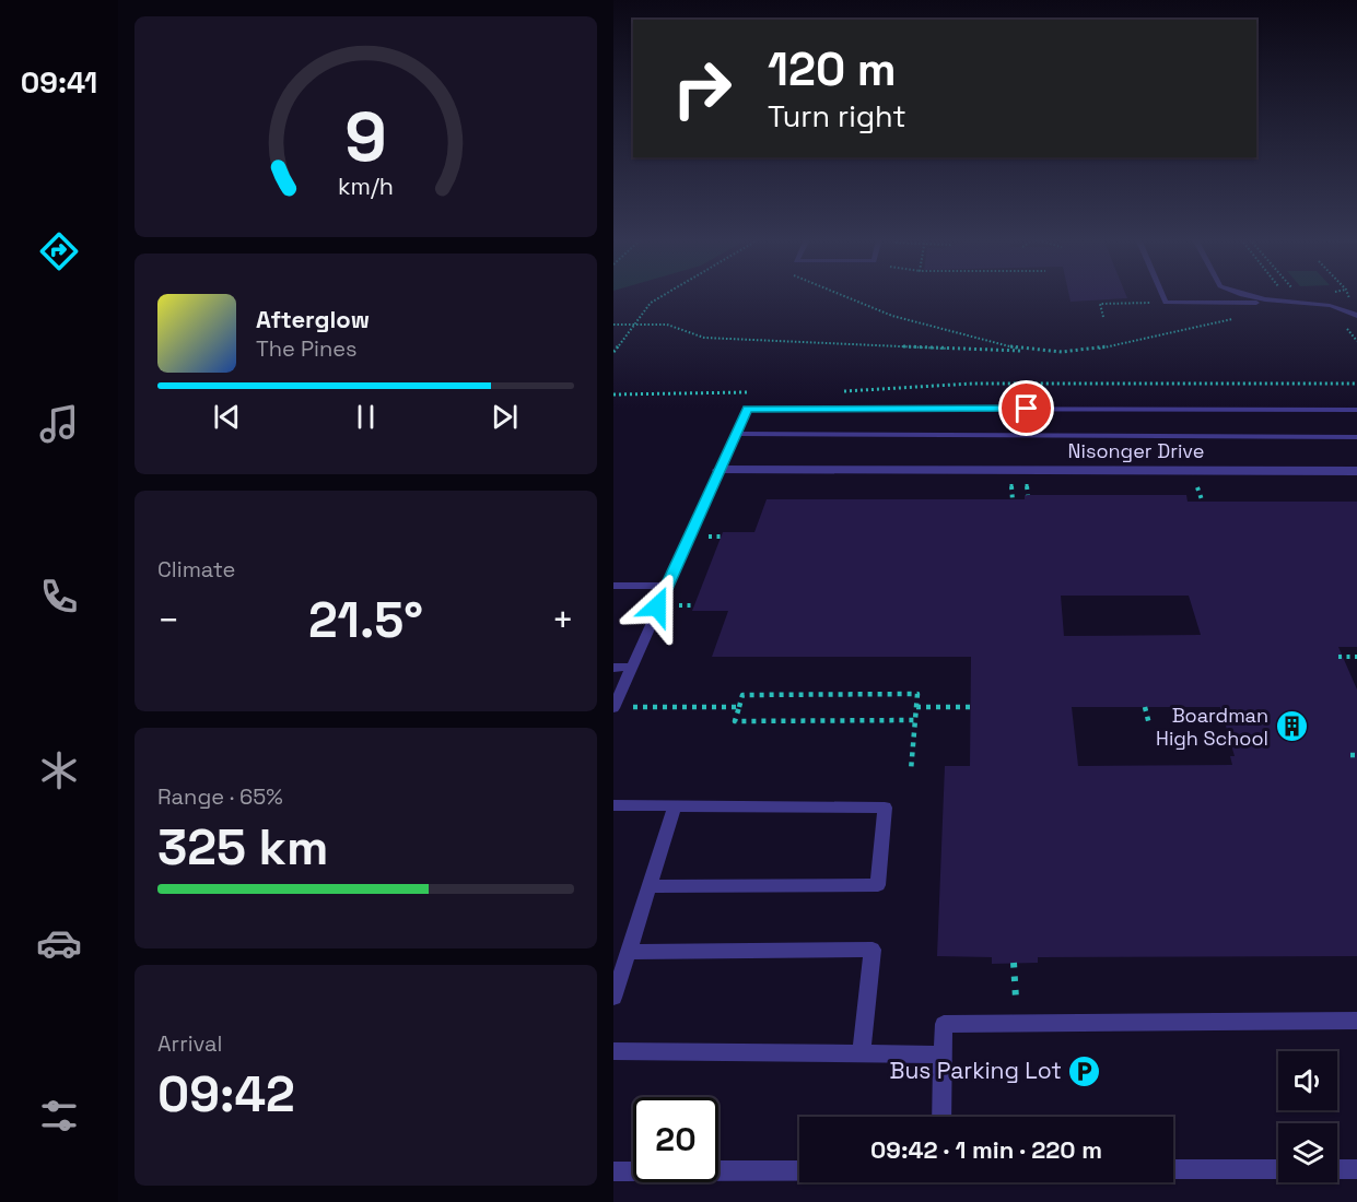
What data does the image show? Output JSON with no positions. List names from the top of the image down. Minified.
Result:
{"streets":{"street":["Nisonger Drive"]},"places":{"building":["Boardman High School"],"parking":["Bus Parking Lot"]},"page":{"tabs":"09:41","turn":["120 m","Turn right"],"song":["Afterglow","The Pines"],"tile":["Climate",["Range · 65%","325 km"],["Arrival","09:42"]],"heat":["−","21.5°","+"],"limit":"20","trip":"09:42 · 1 min · 220 m","gauge":["9","km/h"]}}
